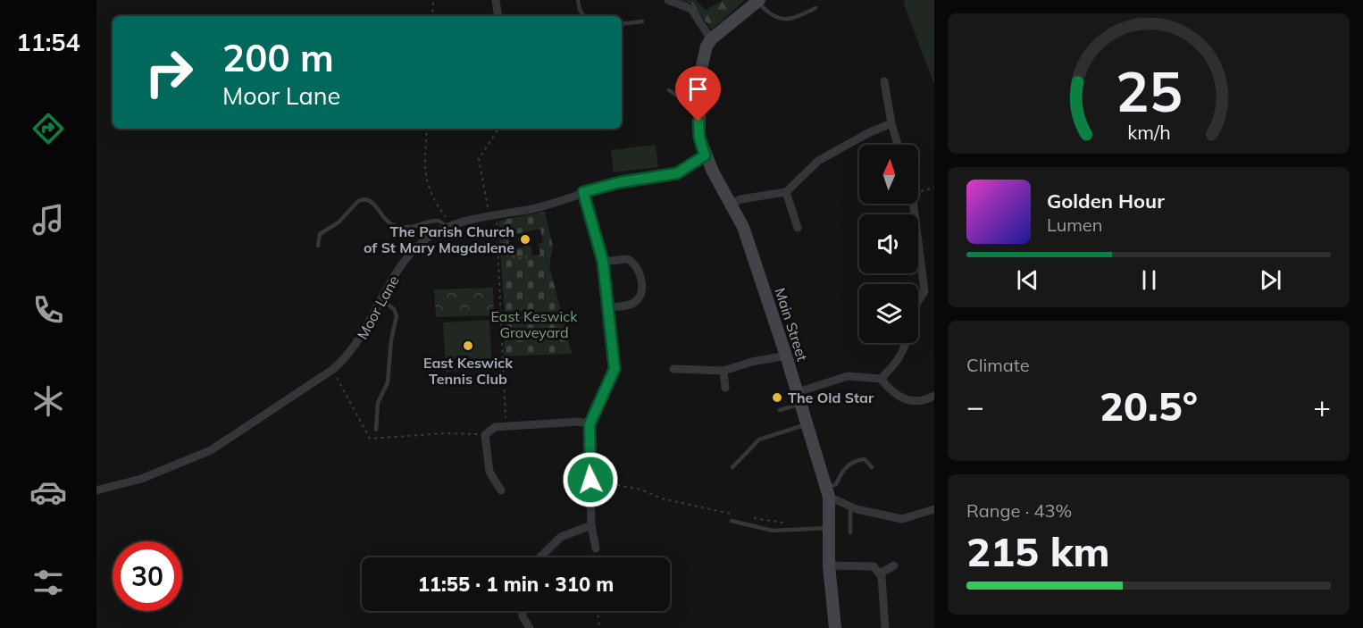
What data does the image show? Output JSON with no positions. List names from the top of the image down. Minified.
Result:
{"streets":{"street":["Moor Lane","Main Street"]},"crossings":[["Moor Lane","Main Street"]],"parks":["East Keswick Graveyard"],"places":["The Parish Church of St Mary Magdalene","East Keswick Tennis Club","The Old Star"],"north":"top","page":{"tabs":"11:54","turn":["200 m","Moor Lane"],"song":["Golden Hour","Lumen"],"tile":["Climate",["Range · 43%","215 km"]],"heat":["−","20.5°","+"],"limit":"30","trip":"11:55 · 1 min · 310 m","gauge":["25","km/h"]}}
